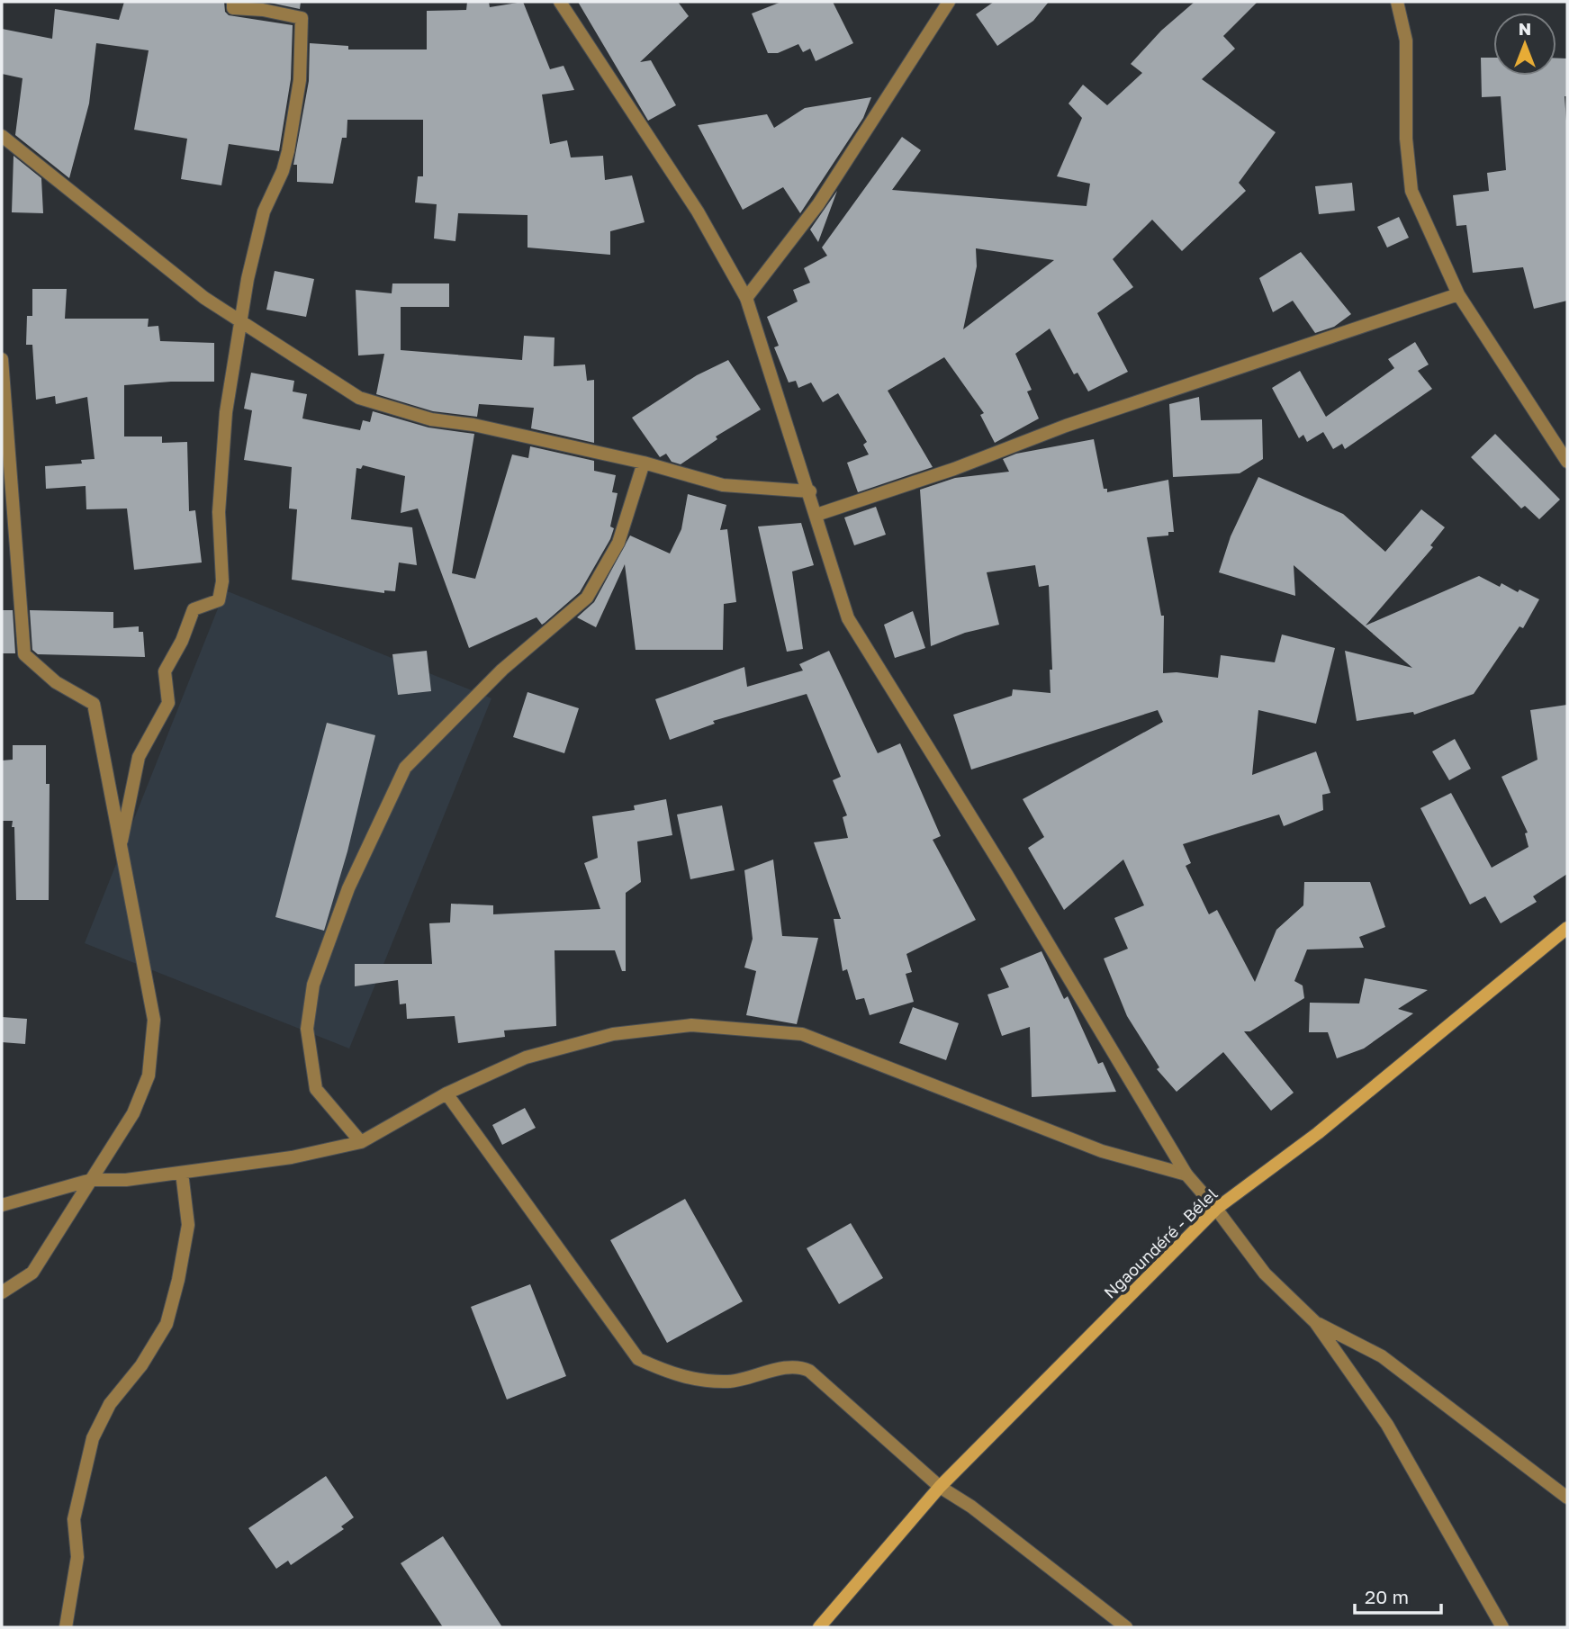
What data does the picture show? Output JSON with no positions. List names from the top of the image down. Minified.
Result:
{"streets":{"main road":["Ngaoundéré - Bélel"]},"scale_bar":"20 m","north":"top"}
